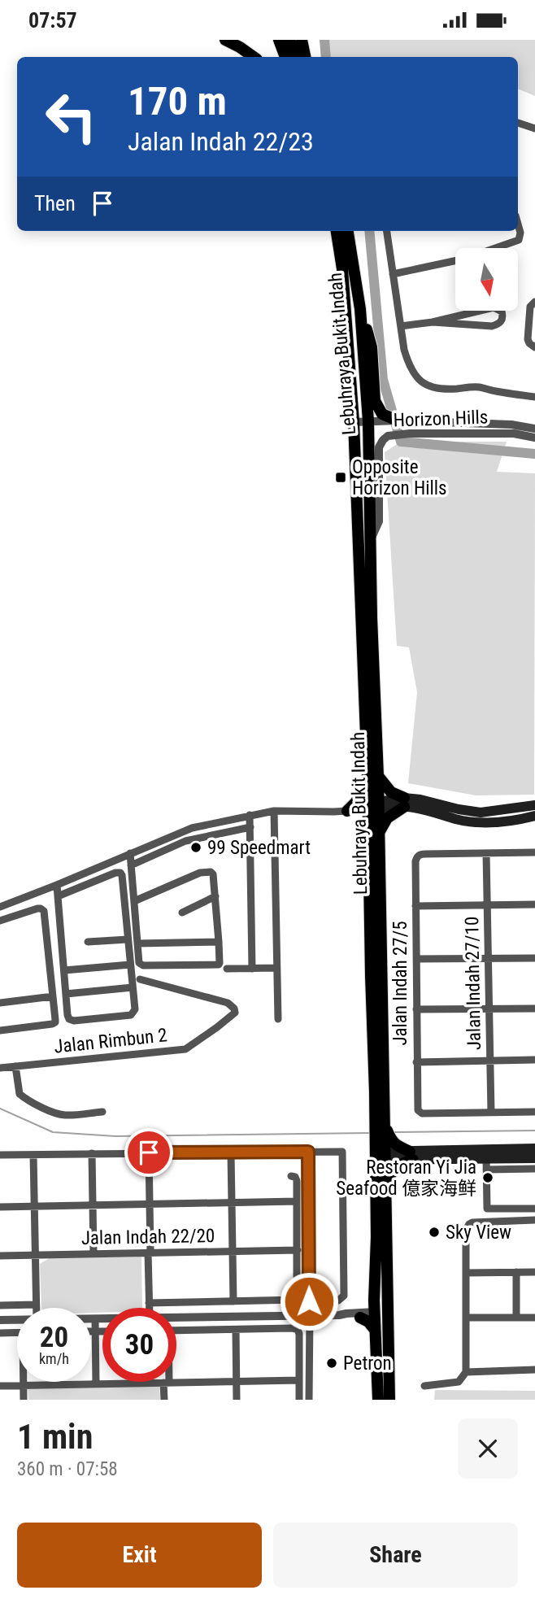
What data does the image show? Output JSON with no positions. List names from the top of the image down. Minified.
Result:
{"streets":{"highway":["Lebuhraya Bukit Indah"],"street":["Horizon Hills","Jalan Indah 27/5","Jalan Indah 27/10","Jalan Rimbun 2","Jalan Indah 22/20"]},"crossings":[["Lebuhraya Bukit Indah","Horizon Hills"],["Jalan Indah 27/5","Jalan Indah 27/10"]],"places":{"transit":["Opposite Horizon Hills"],"other":["99 Speedmart","Restoran Yi Jia Seafood 億家海鲜","Sky View","Petron"]},"north":"bottom","page":{"status":"07:57","turn":["170 m","Jalan Indah 22/23"],"then":"Then","speed":"20 km/h","limit":"30","heading":["1 min","360 m · 07:58"],"buttons":["Exit","Share"]}}
